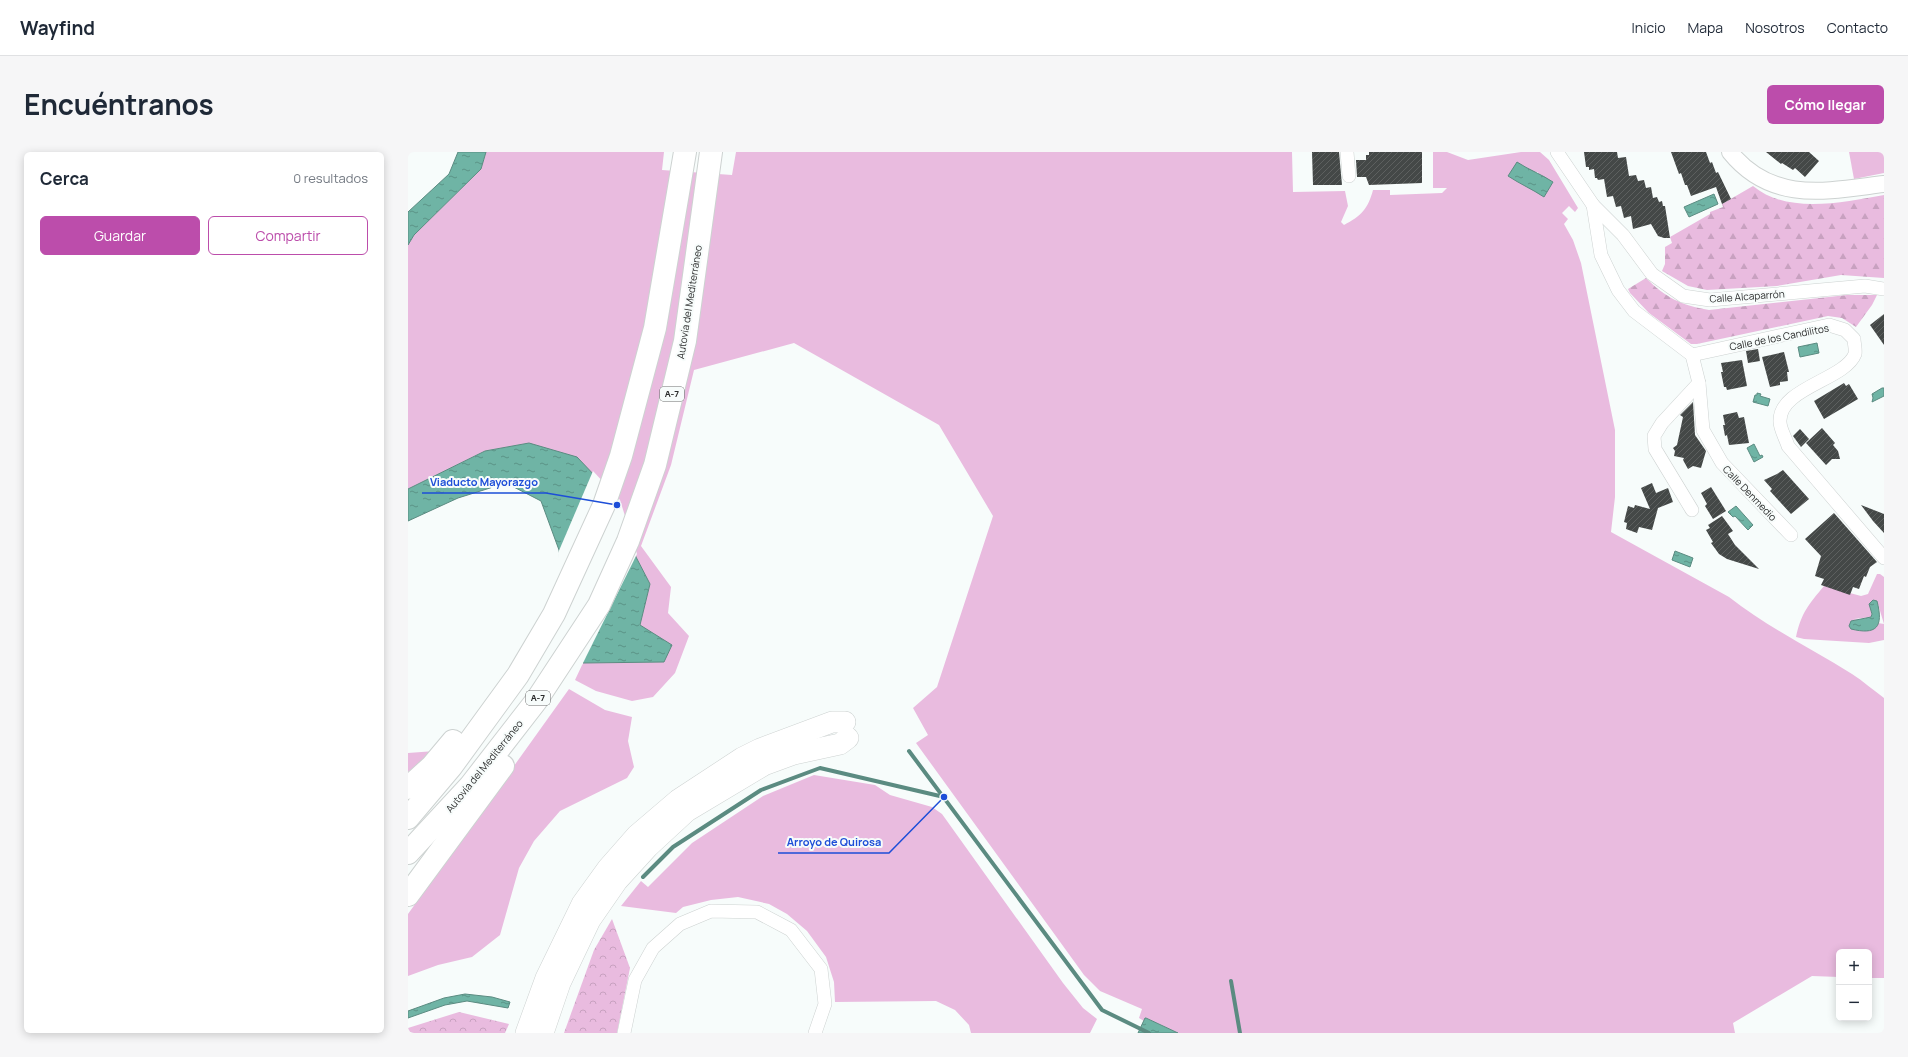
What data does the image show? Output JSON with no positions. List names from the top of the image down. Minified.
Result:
{"streets":{"highway":["Autovía del Mediterráneo","A-7"],"street":["Calle Alcaparrón","Calle de los Candilitos","Calle Denmedio"]},"crossings":[["Calle de los Candilitos","Calle Denmedio"]],"places":["Viaducto Mayorazgo","Arroyo de Quirosa"],"page":{"header":"Wayfind","nav":["Inicio","Mapa","Nosotros","Contacto"],"title":"Encuéntranos","buttons":["Cómo llegar",["Guardar","Compartir"]],"heading":["Cerca","0 resultados"],"map_buttons":["+","−"]}}
